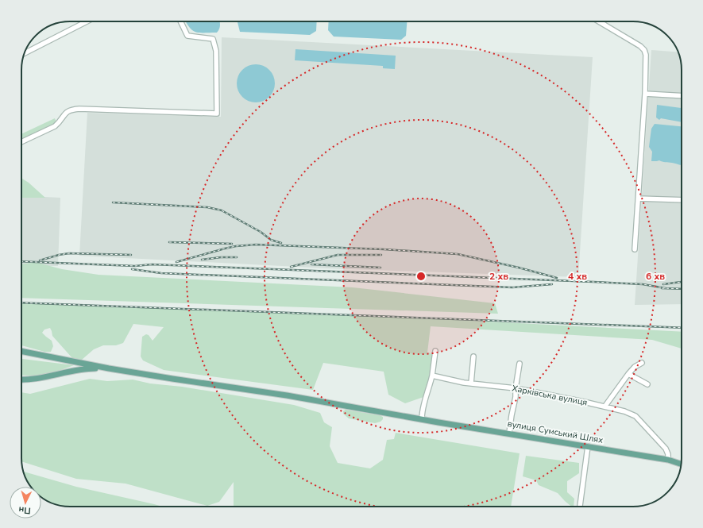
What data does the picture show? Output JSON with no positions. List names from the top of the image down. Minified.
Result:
{"streets":{"main road":["вулиця Сумський Шлях"],"street":["Харківська вулиця"]},"crossings":[["Харківська вулиця","вулиця Сумський Шлях"]],"north":"bottom","rings":["2 хв","4 хв","6 хв"]}
